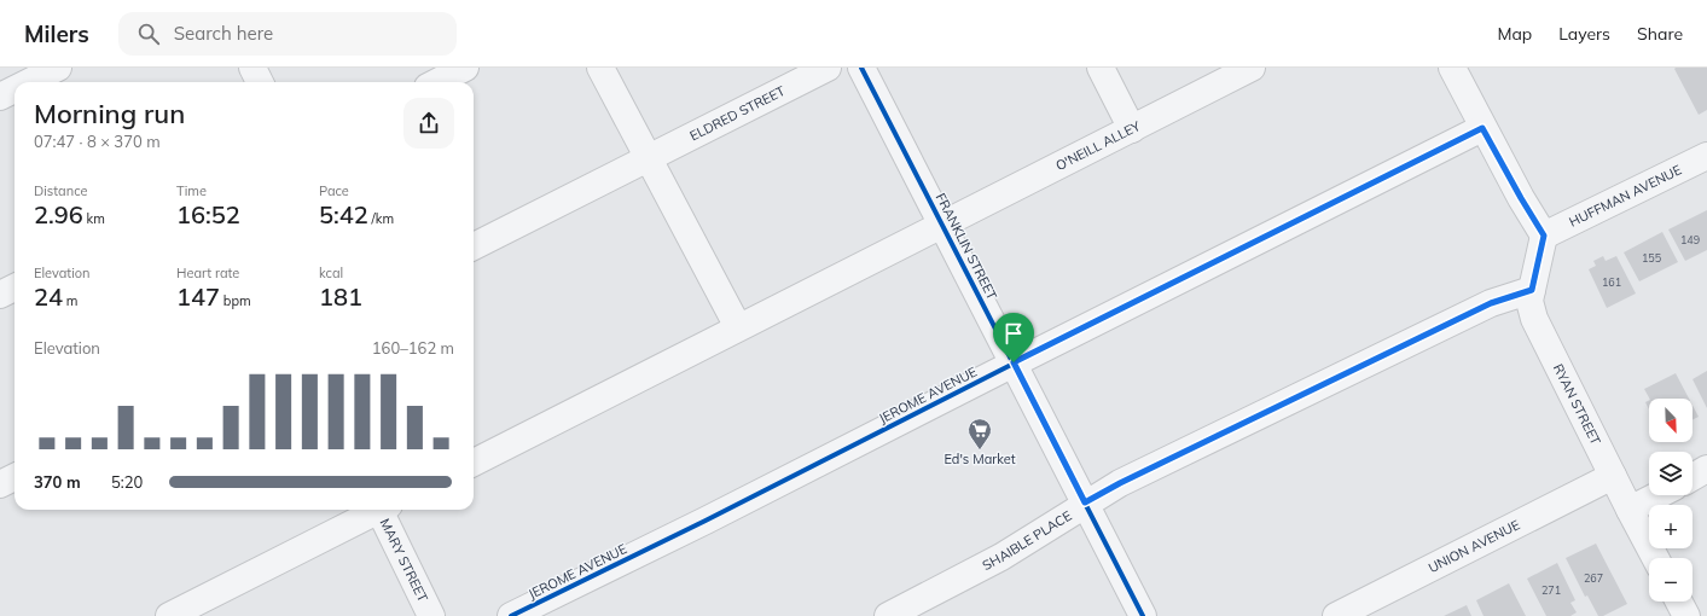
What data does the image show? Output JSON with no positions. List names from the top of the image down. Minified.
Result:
{"streets":{"street":["ELDRED STREET","O'NEILL ALLEY","HUFFMAN AVENUE","FRANKLIN STREET","JEROME AVENUE","RYAN STREET","SHAIBLE PLACE","UNION AVENUE","MARY STREET"]},"crossings":[["O'NEILL ALLEY","FRANKLIN STREET"],["HUFFMAN AVENUE","RYAN STREET"],["FRANKLIN STREET","JEROME AVENUE"],["FRANKLIN STREET","SHAIBLE PLACE"],["RYAN STREET","SHAIBLE PLACE"],["RYAN STREET","UNION AVENUE"]],"places":{"supermarket":["Ed's Market"]},"house_numbers":["149","155","161","267","271"],"north":"bottom right","page":{"header":"Milers","search":"Search here","nav":["Map","Layers","Share"],"heading":["Morning run","07:47 · 8 × 370 m"],"stats":[["Distance","2.96 km"],["Time","16:52"],["Pace","5:42 /km"],["Elevation","24 m"],["Heart rate","147 bpm"],["kcal","181"]],"chart":["Elevation","160–162 m"],"map_buttons":["+","−"],"list":[{"name":"370 m","note":"5:20"}]}}
